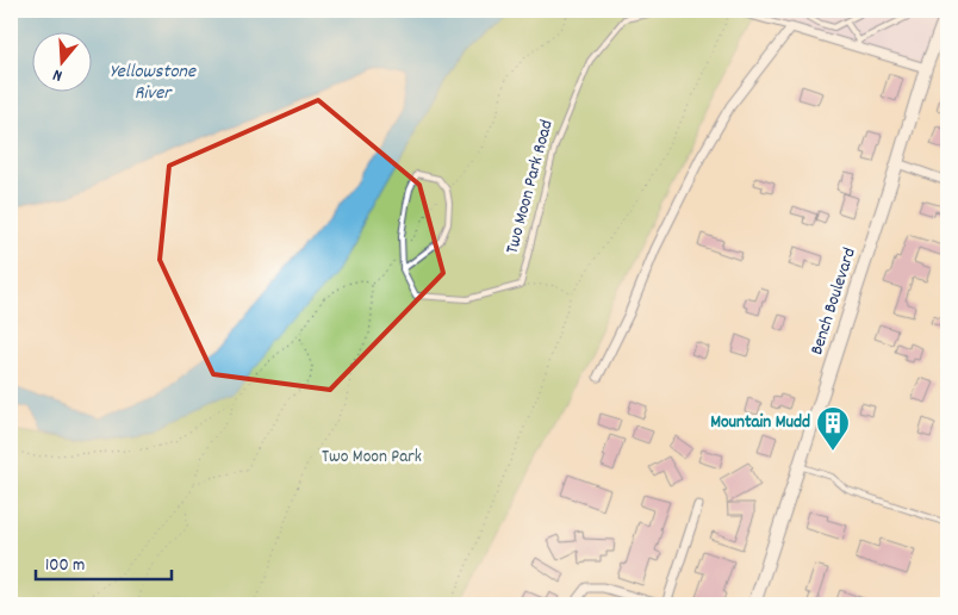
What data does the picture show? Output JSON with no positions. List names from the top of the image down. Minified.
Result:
{"streets":{"main road":["Bench Boulevard"],"lane":["Two Moon Park Road"]},"water":["Yellowstone River"],"parks":["Two Moon Park"],"places":{"building":["Mountain Mudd"]},"scale_bar":"100 m","north":"bottom"}
